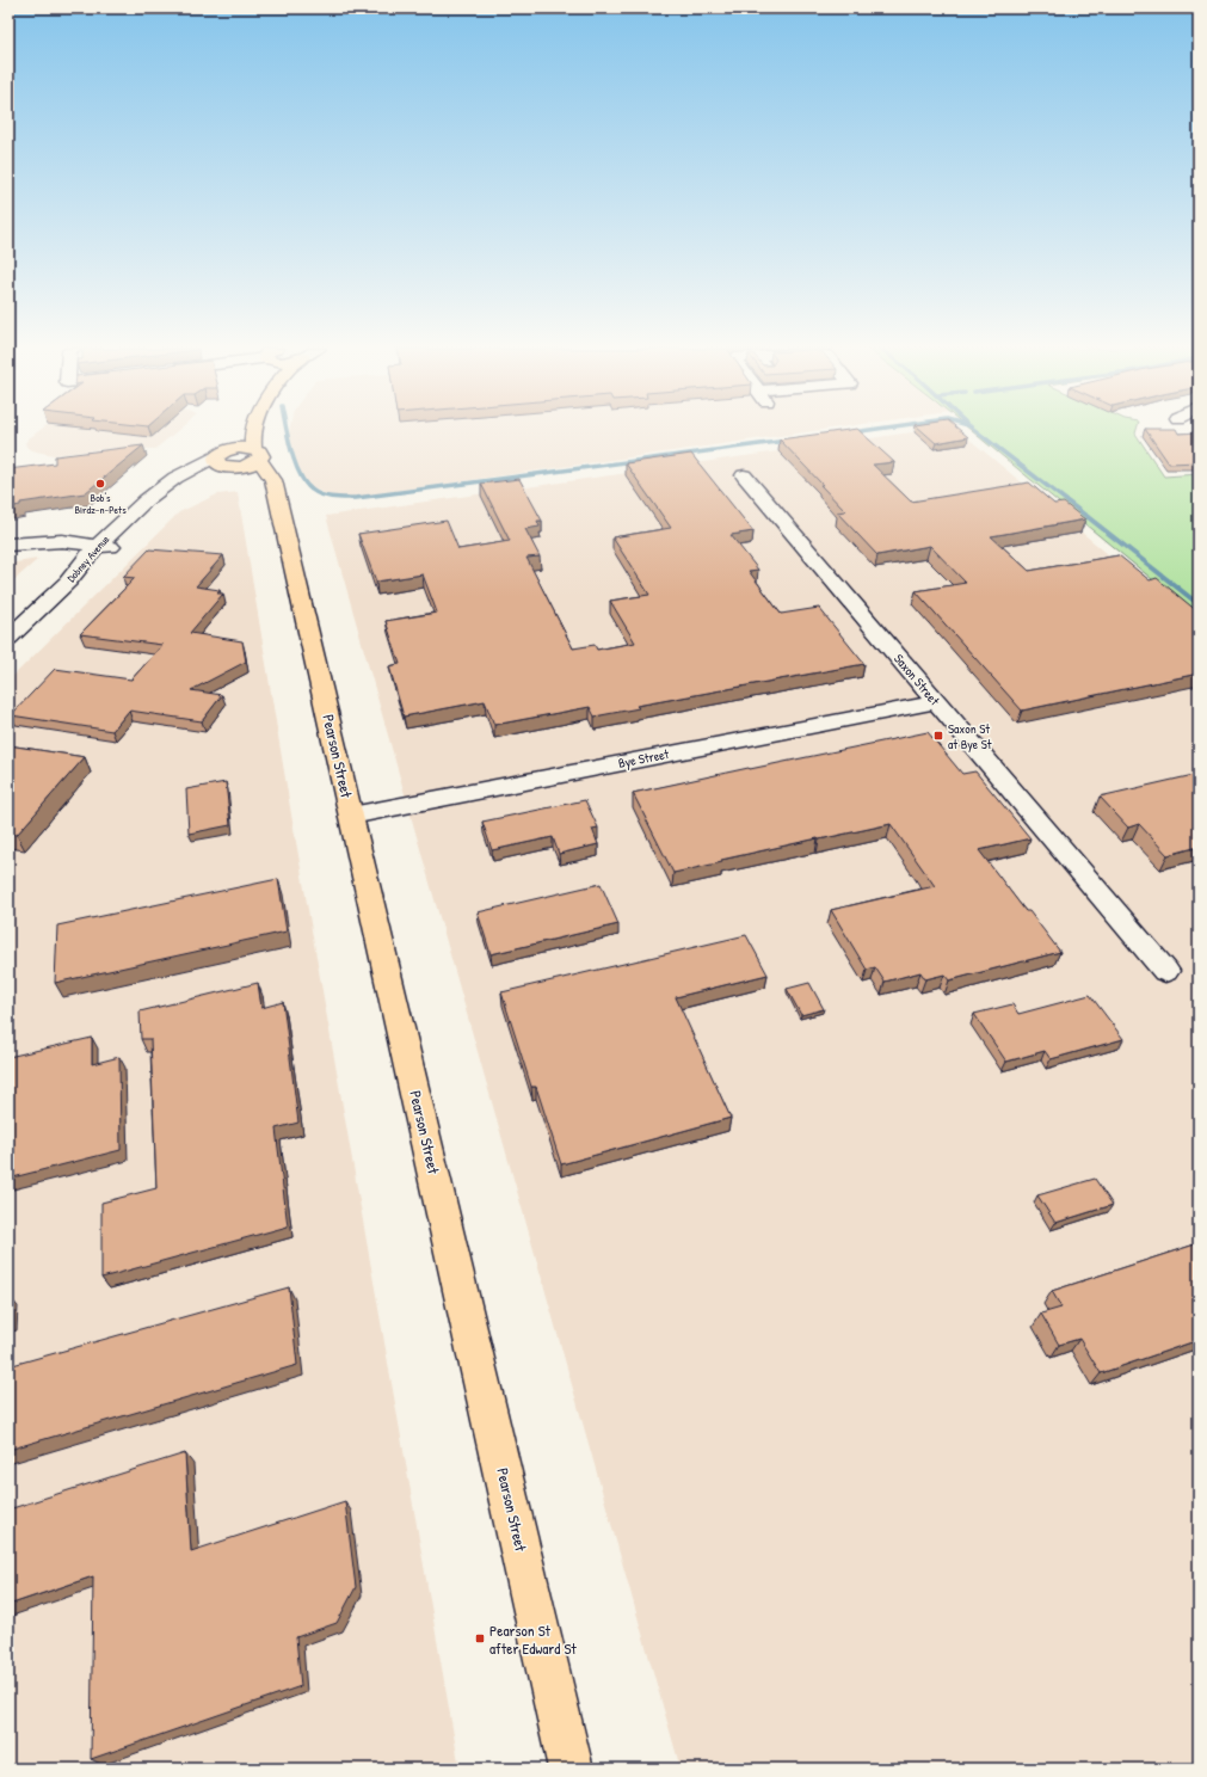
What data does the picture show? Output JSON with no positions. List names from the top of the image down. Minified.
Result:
{"streets":{"main road":["Pearson Street"],"street":["Dobney Avenue","Saxon Street","Bye Street"]},"crossings":[["Saxon Street","Bye Street"],["Pearson Street","Bye Street"]],"places":{"other":["Bob's Birdz-n-Pets"],"transit":["Saxon St at Bye St","Pearson St after Edward St"]}}
